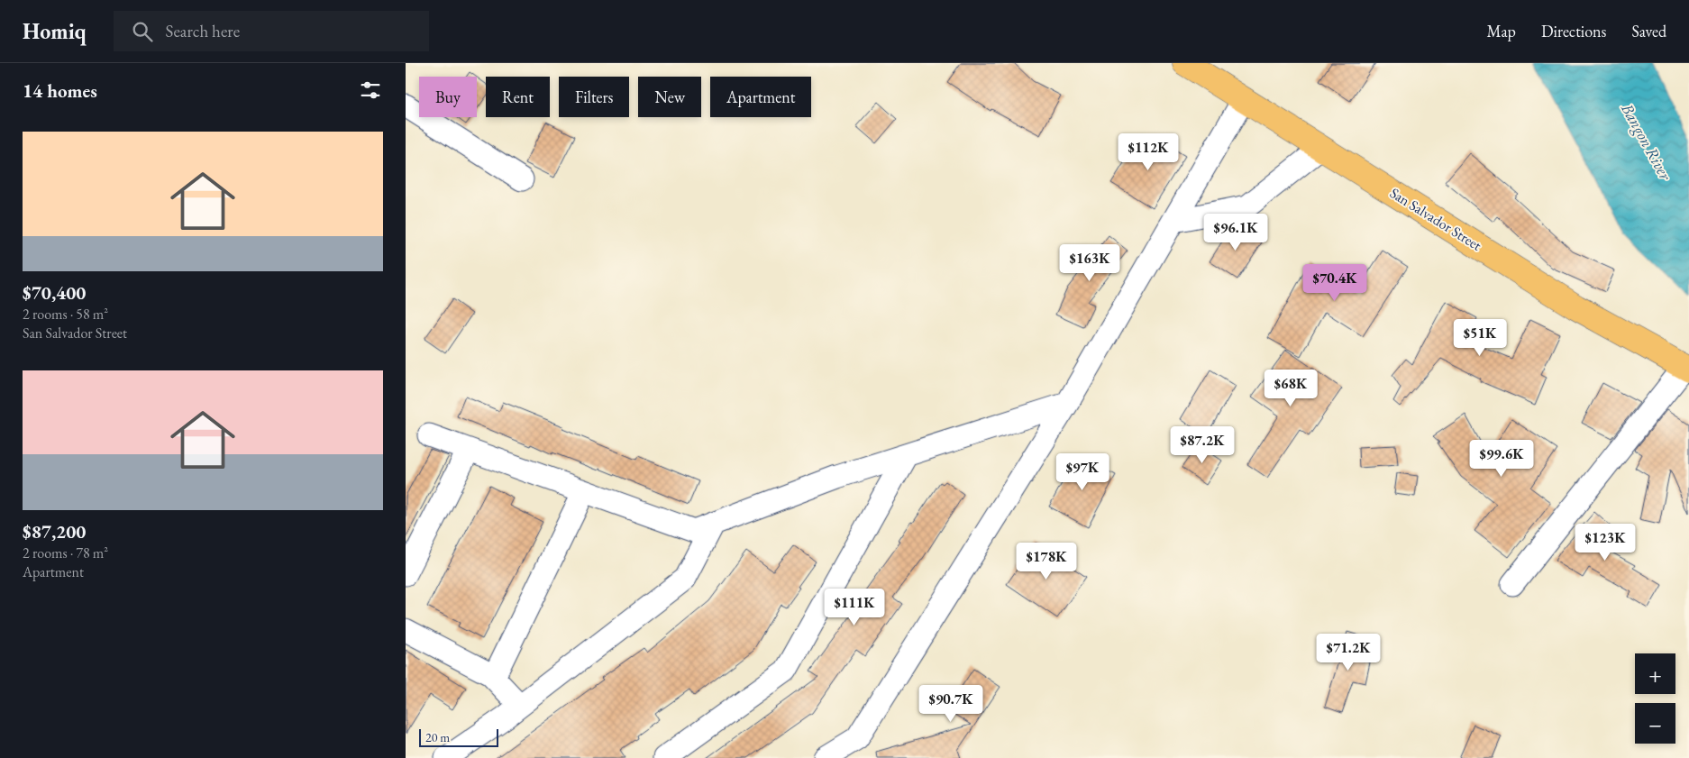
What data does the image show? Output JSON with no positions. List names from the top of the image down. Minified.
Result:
{"streets":{"highway":["San Salvador Street"]},"water":["Bangon River"],"scale_bar":"20 m","page":{"header":"Homiq","search":"Search here","nav":["Map","Directions","Saved"],"heading":"14 homes","chip":["Buy","Rent","Filters","New","Apartment"],"list":[{"name":"$70,400","note":"2 rooms · 58 m² · San Salvador Street"},{"name":"$87,200","note":"2 rooms · 78 m² · Apartment"}],"price":["$112K","$96.1K","$163K","$70.4K","$51K","$68K","$87.2K","$99.6K","$97K","$123K","$178K","$111K","$71.2K","$90.7K"],"map_buttons":["+","−"],"scale":"20 m"}}
